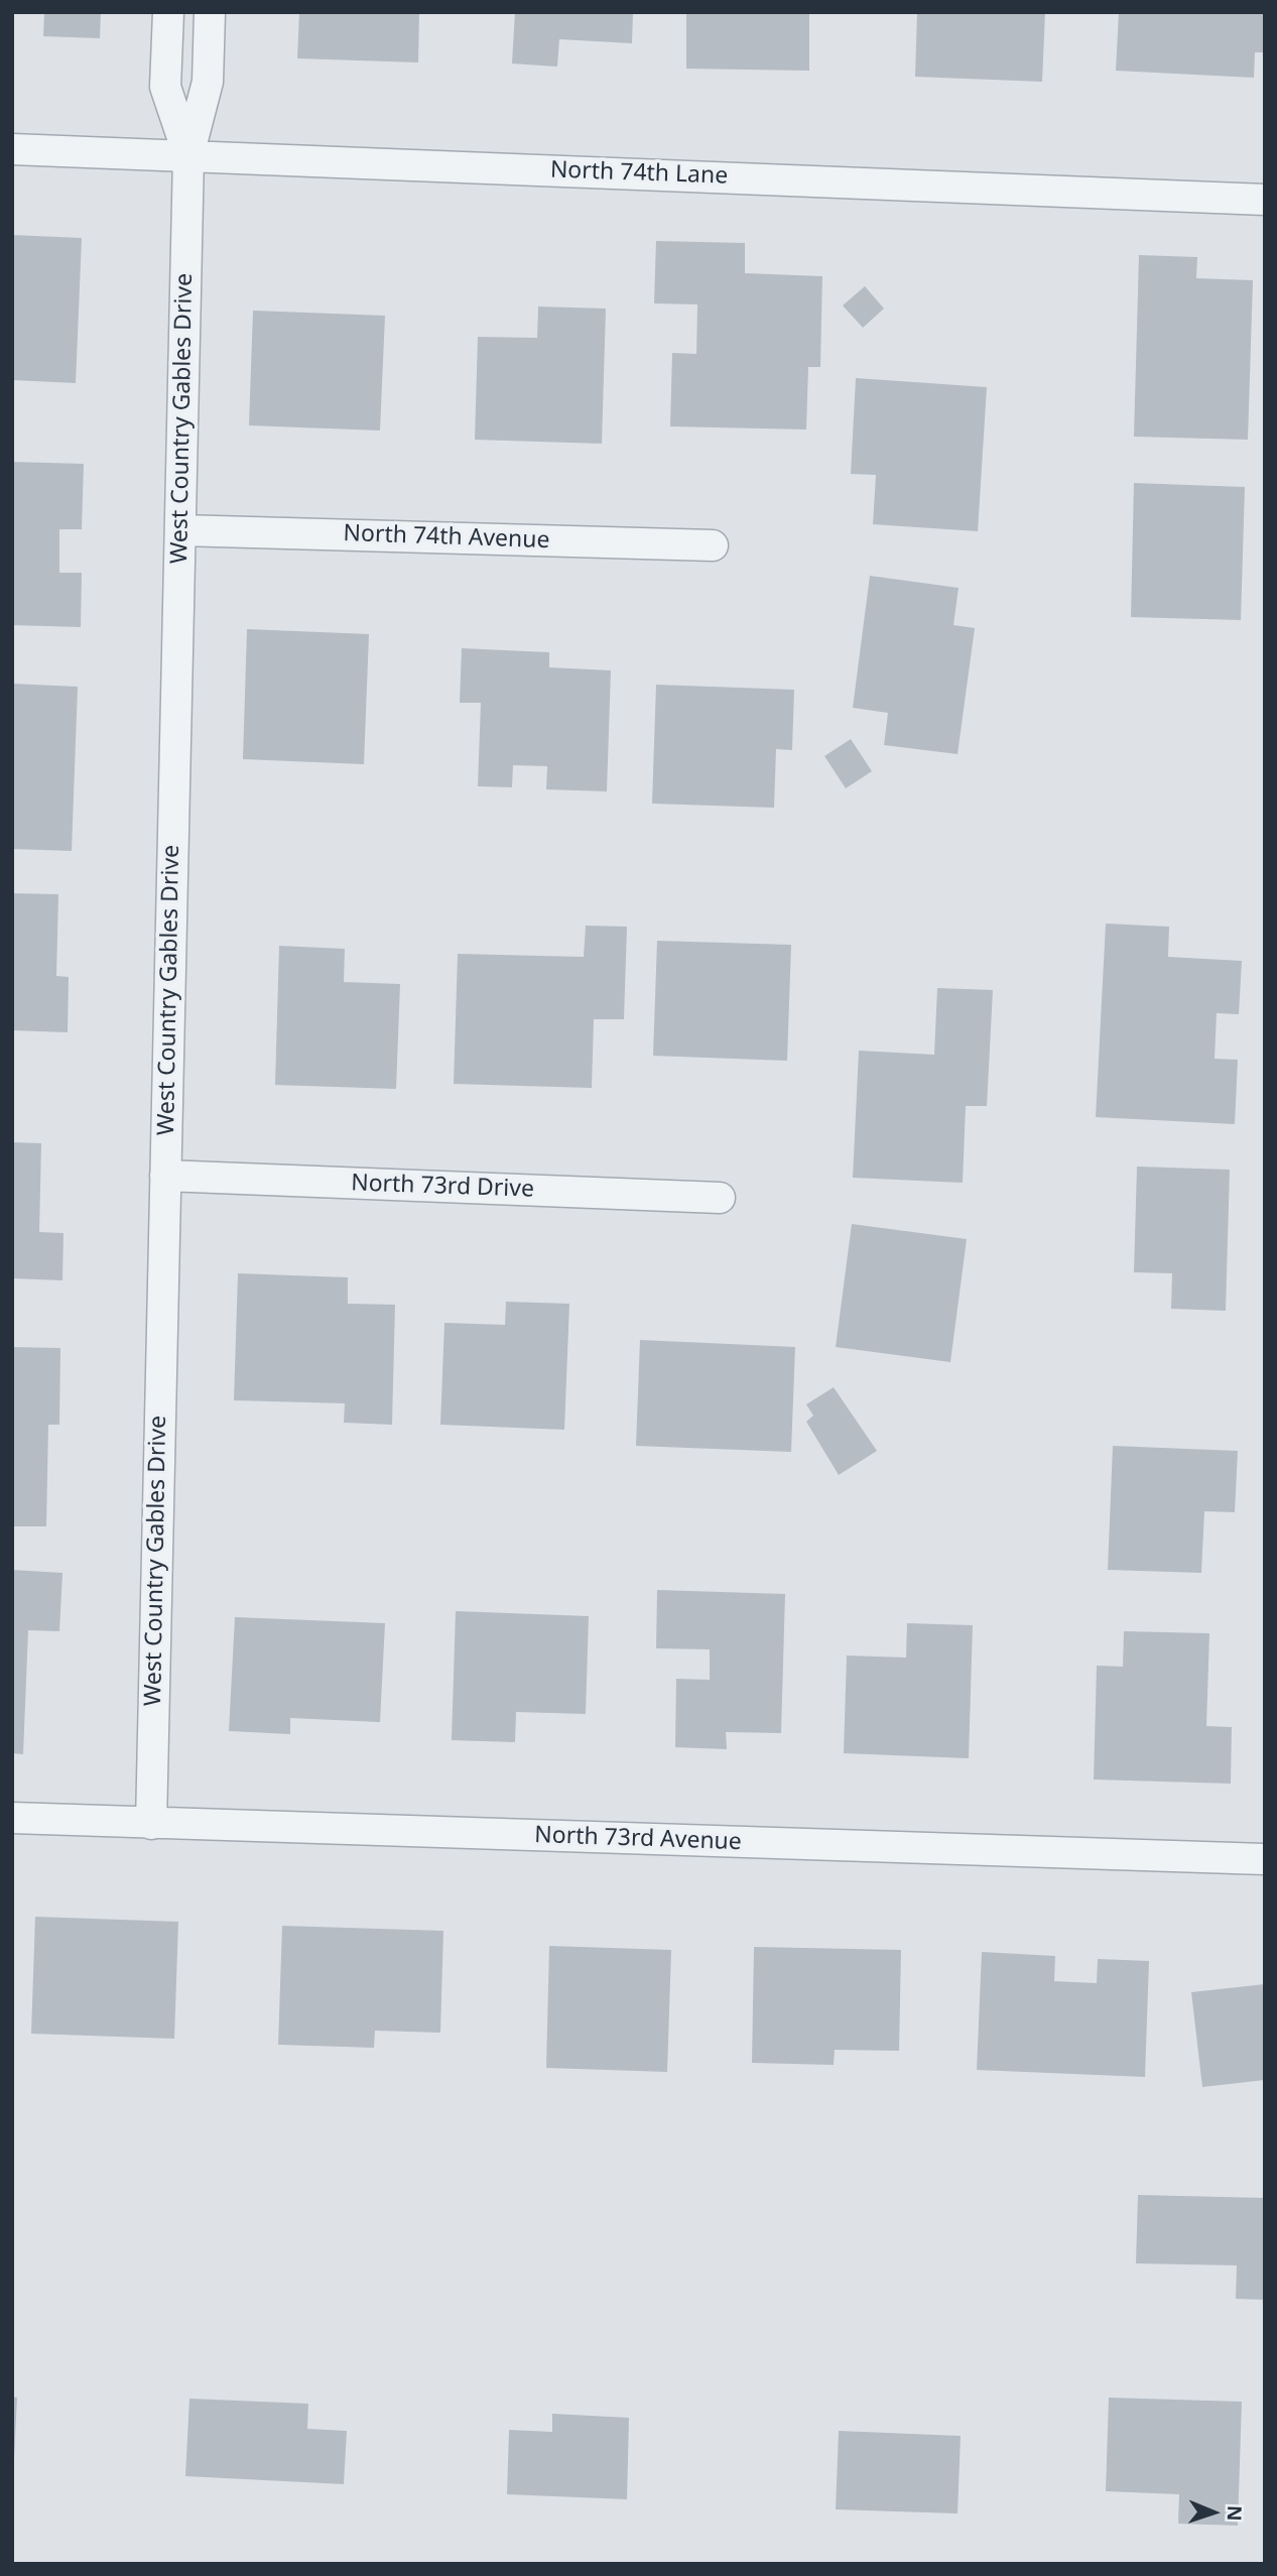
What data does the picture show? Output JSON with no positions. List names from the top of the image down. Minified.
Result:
{"streets":{"street":["North 74th Lane","West Country Gables Drive","North 74th Avenue","North 73rd Drive","North 73rd Avenue"]},"crossings":[["North 74th Lane","West Country Gables Drive"],["West Country Gables Drive","North 74th Avenue"],["West Country Gables Drive","North 73rd Drive"],["West Country Gables Drive","North 73rd Avenue"]],"north":"right"}
